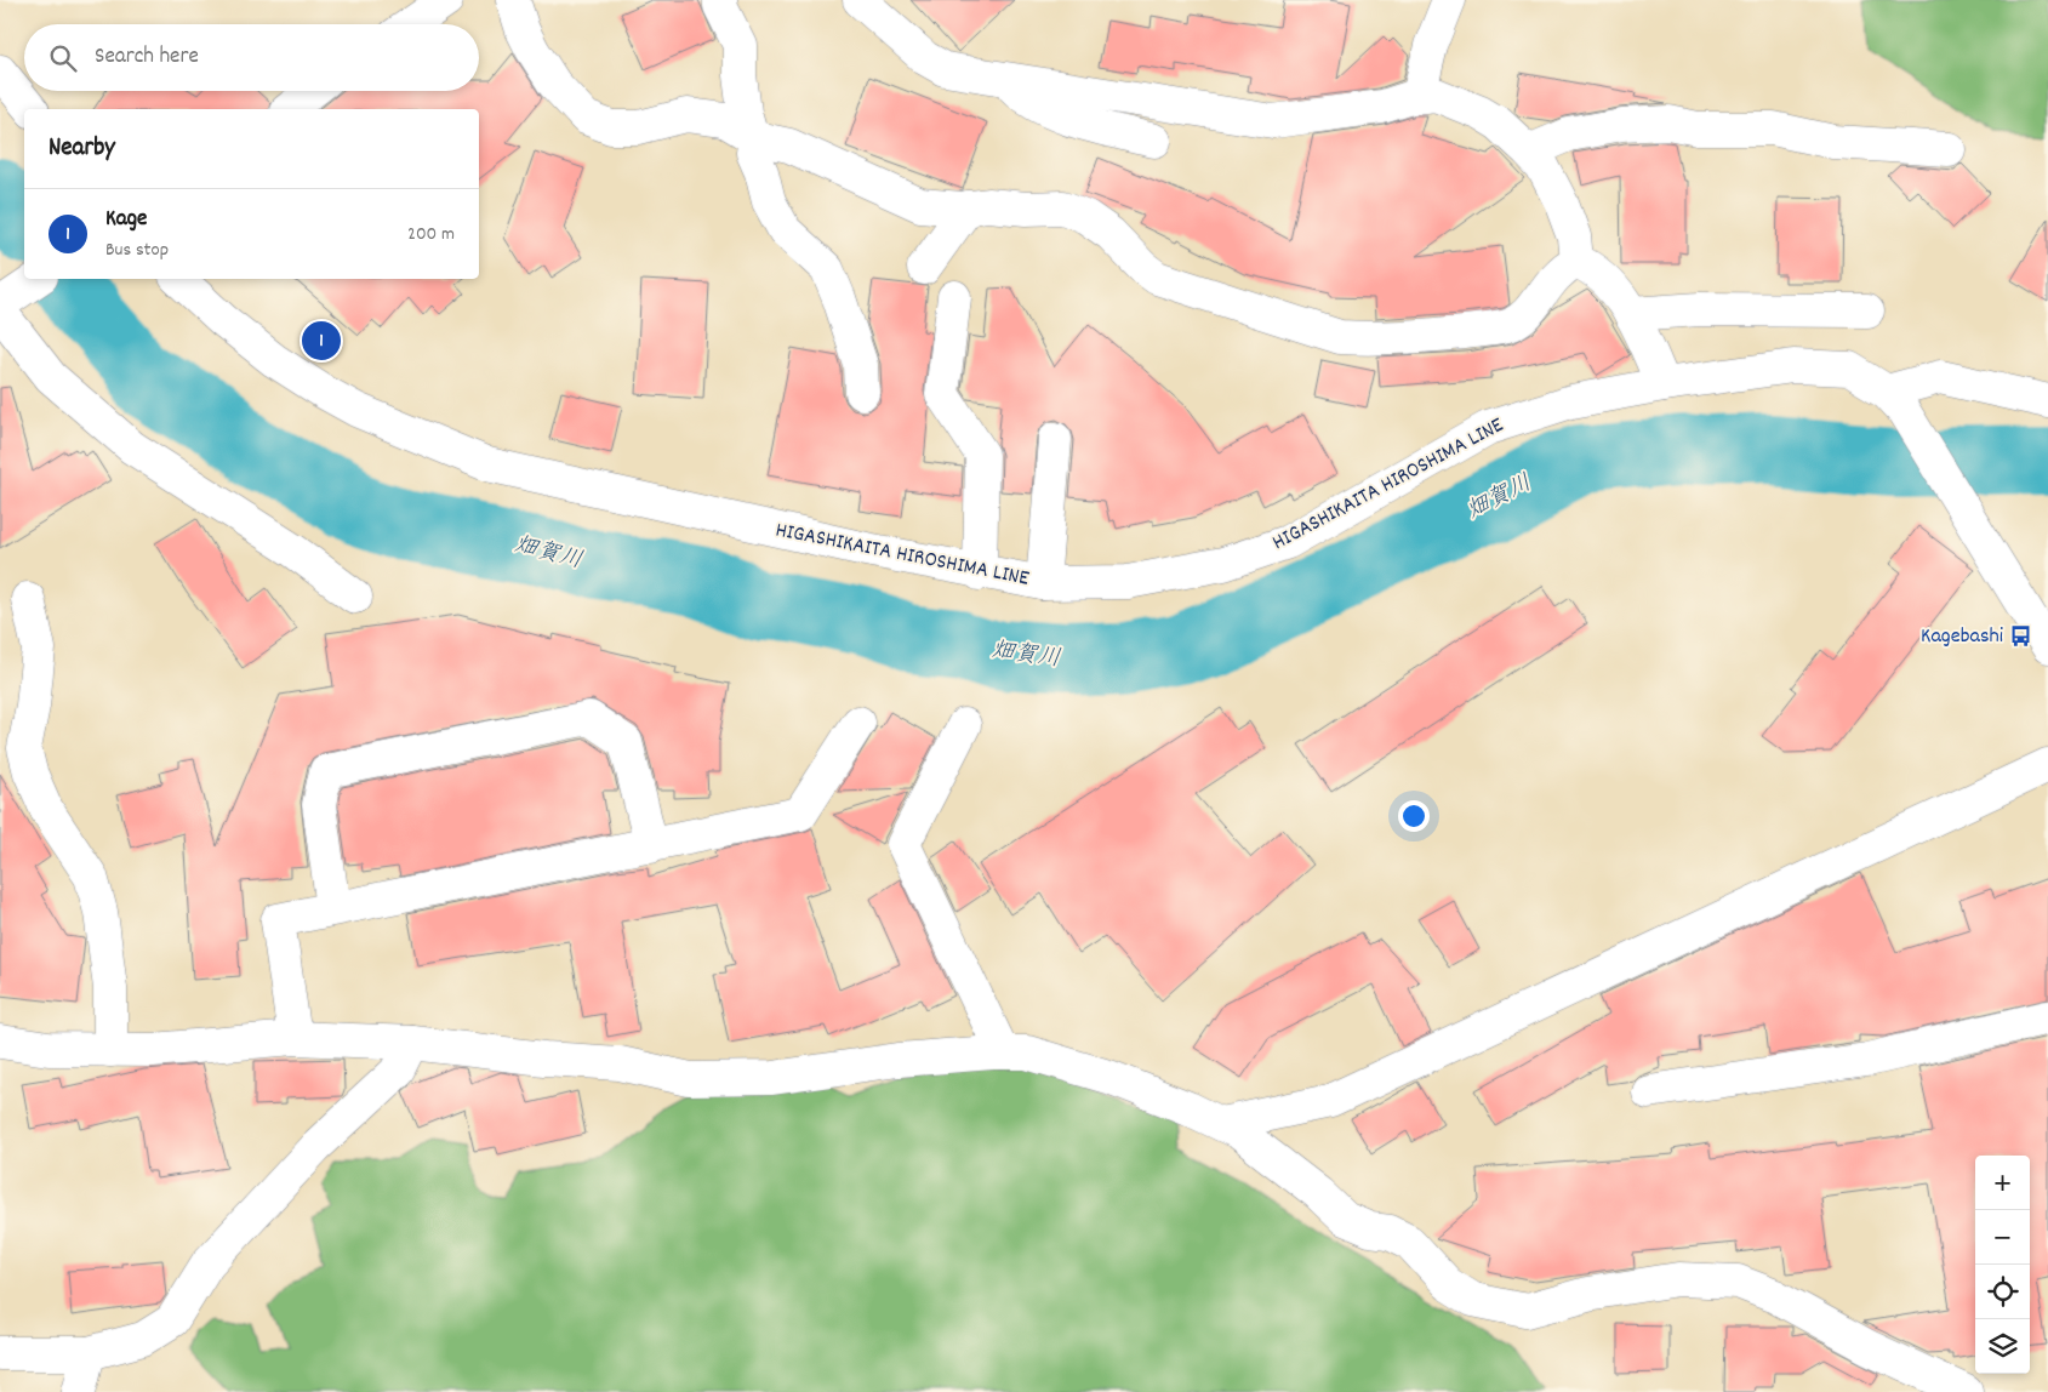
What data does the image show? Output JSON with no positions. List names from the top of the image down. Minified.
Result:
{"streets":{"street":["HIGASHIKAITA HIROSHIMA LINE"]},"water":["畑賀川"],"places":{"bus stop":["Kagebashi"]},"page":{"search":"Search here","heading":"Nearby","list":[{"mark":"1","name":"Kage","note":"Bus stop","value":"200 m"}],"pins":"1","map_buttons":["+","−"]}}
